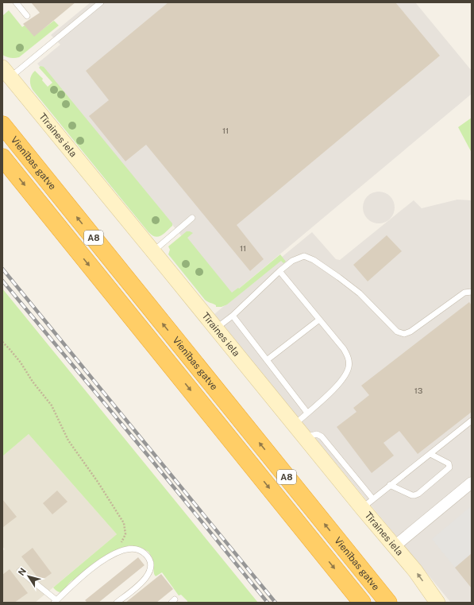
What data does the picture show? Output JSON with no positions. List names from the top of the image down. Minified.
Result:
{"streets":{"highway":["Vienības gatve","A8"],"street":["Tīraines iela"]},"house_numbers":["11","11","13"],"north":"top left"}
